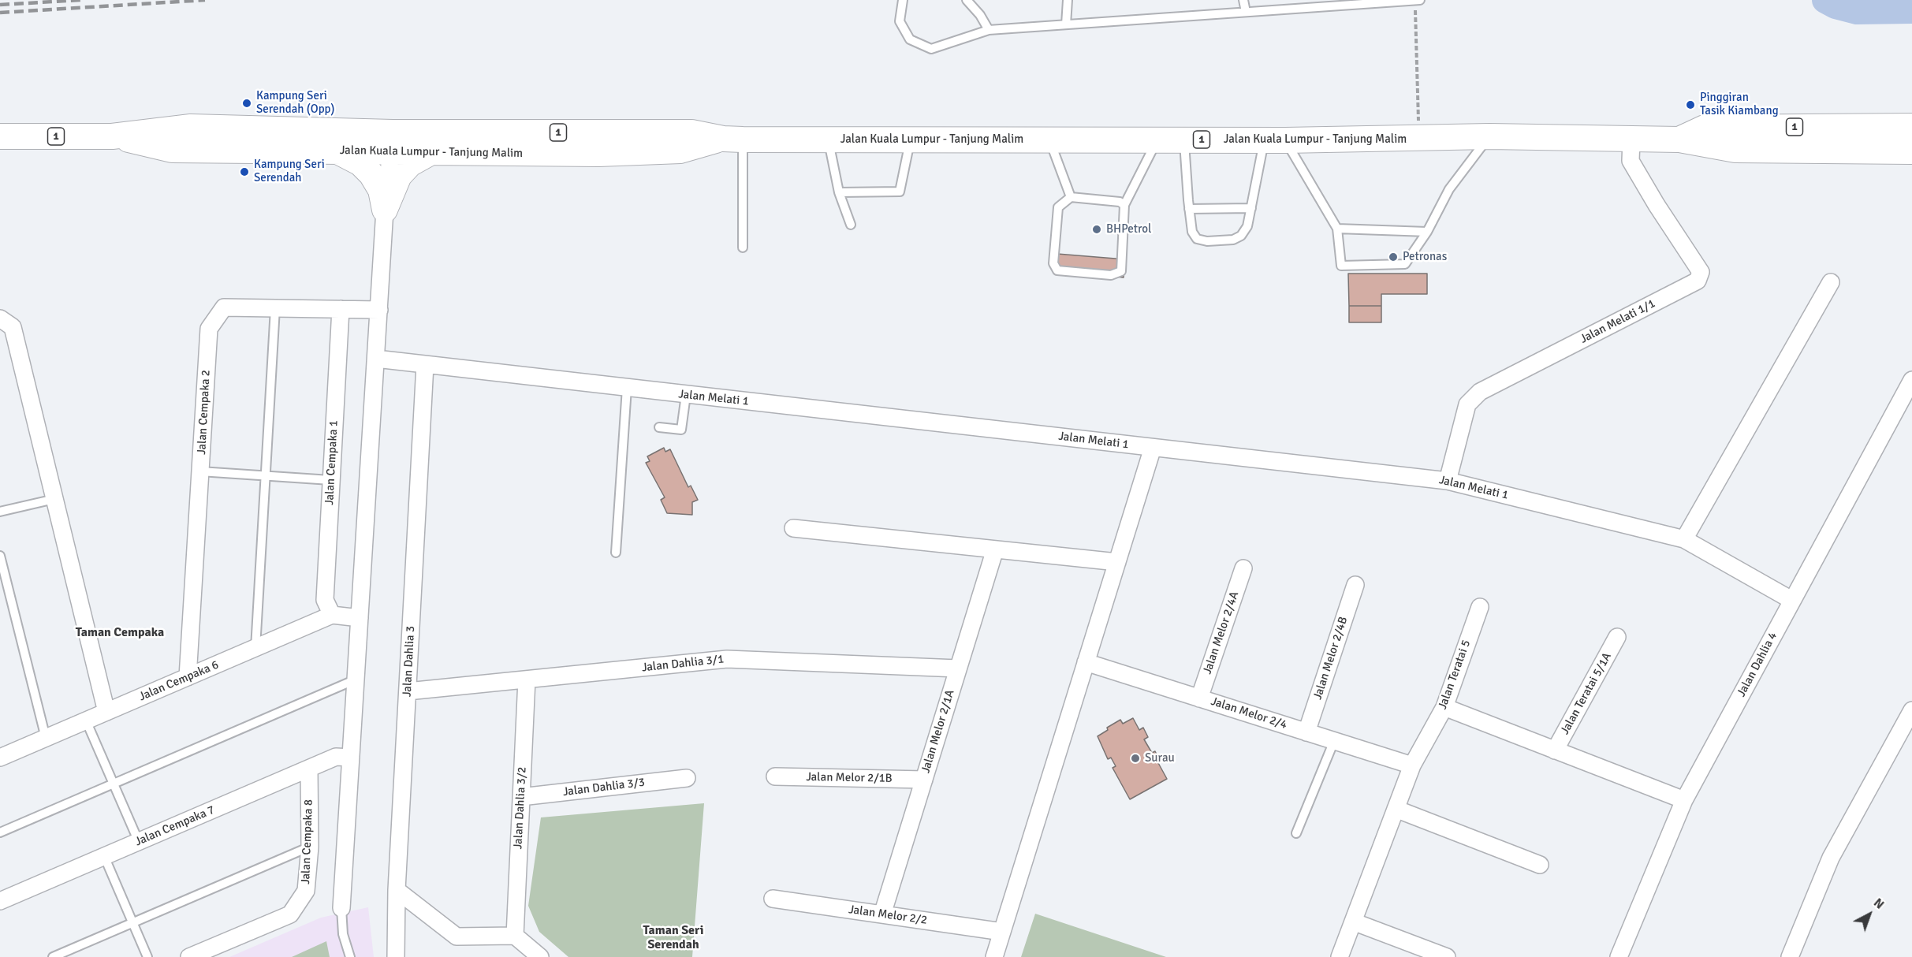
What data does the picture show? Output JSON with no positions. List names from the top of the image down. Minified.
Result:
{"streets":{"main road":["1","Jalan Kuala Lumpur - Tanjung Malim"],"street":["Jalan Melati 1/1","Jalan Melati 1","Jalan Cempaka 2","Jalan Cempaka 1","Jalan Melor 2/4A","Jalan Melor 2/4B","Jalan Dahlia 3","Jalan Dahlia 3/1","Jalan Dahlia 4","Jalan Teratai 5","Jalan Cempaka 6","Jalan Teratai 5/1A","Jalan Melor 2/4","Jalan Melor 2/1A","Jalan Melor 2/1B","Jalan Dahlia 3/3","Jalan Dahlia 3/2","Jalan Cempaka 7","Jalan Cempaka 8","Jalan Melor 2/2"]},"crossings":[["Jalan Kuala Lumpur - Tanjung Malim","Jalan Melati 1/1"],["Jalan Melati 1/1","Jalan Melati 1"],["Jalan Melati 1","Jalan Dahlia 3"],["Jalan Melati 1","Jalan Dahlia 4"],["Jalan Cempaka 2","Jalan Cempaka 1"],["Jalan Cempaka 2","Jalan Cempaka 6"],["Jalan Cempaka 1","Jalan Cempaka 6"],["Jalan Melor 2/4A","Jalan Melor 2/4"],["Jalan Melor 2/4B","Jalan Melor 2/4"],["Jalan Dahlia 3","Jalan Dahlia 3/1"],["Jalan Dahlia 3/1","Jalan Melor 2/1A"],["Jalan Dahlia 3/1","Jalan Dahlia 3/2"],["Jalan Teratai 5","Jalan Melor 2/4"],["Jalan Melor 2/1A","Jalan Melor 2/1B"],["Jalan Melor 2/1A","Jalan Melor 2/2"],["Jalan Dahlia 3/3","Jalan Dahlia 3/2"],["Jalan Cempaka 7","Jalan Cempaka 8"]],"districts":["Taman Cempaka","Taman Seri Serendah"],"places":["Kampung Seri Serendah (Opp)","Pinggiran Tasik Kiambang","Kampung Seri Serendah","BHPetrol","Petronas","Surau"],"north":"top right"}
